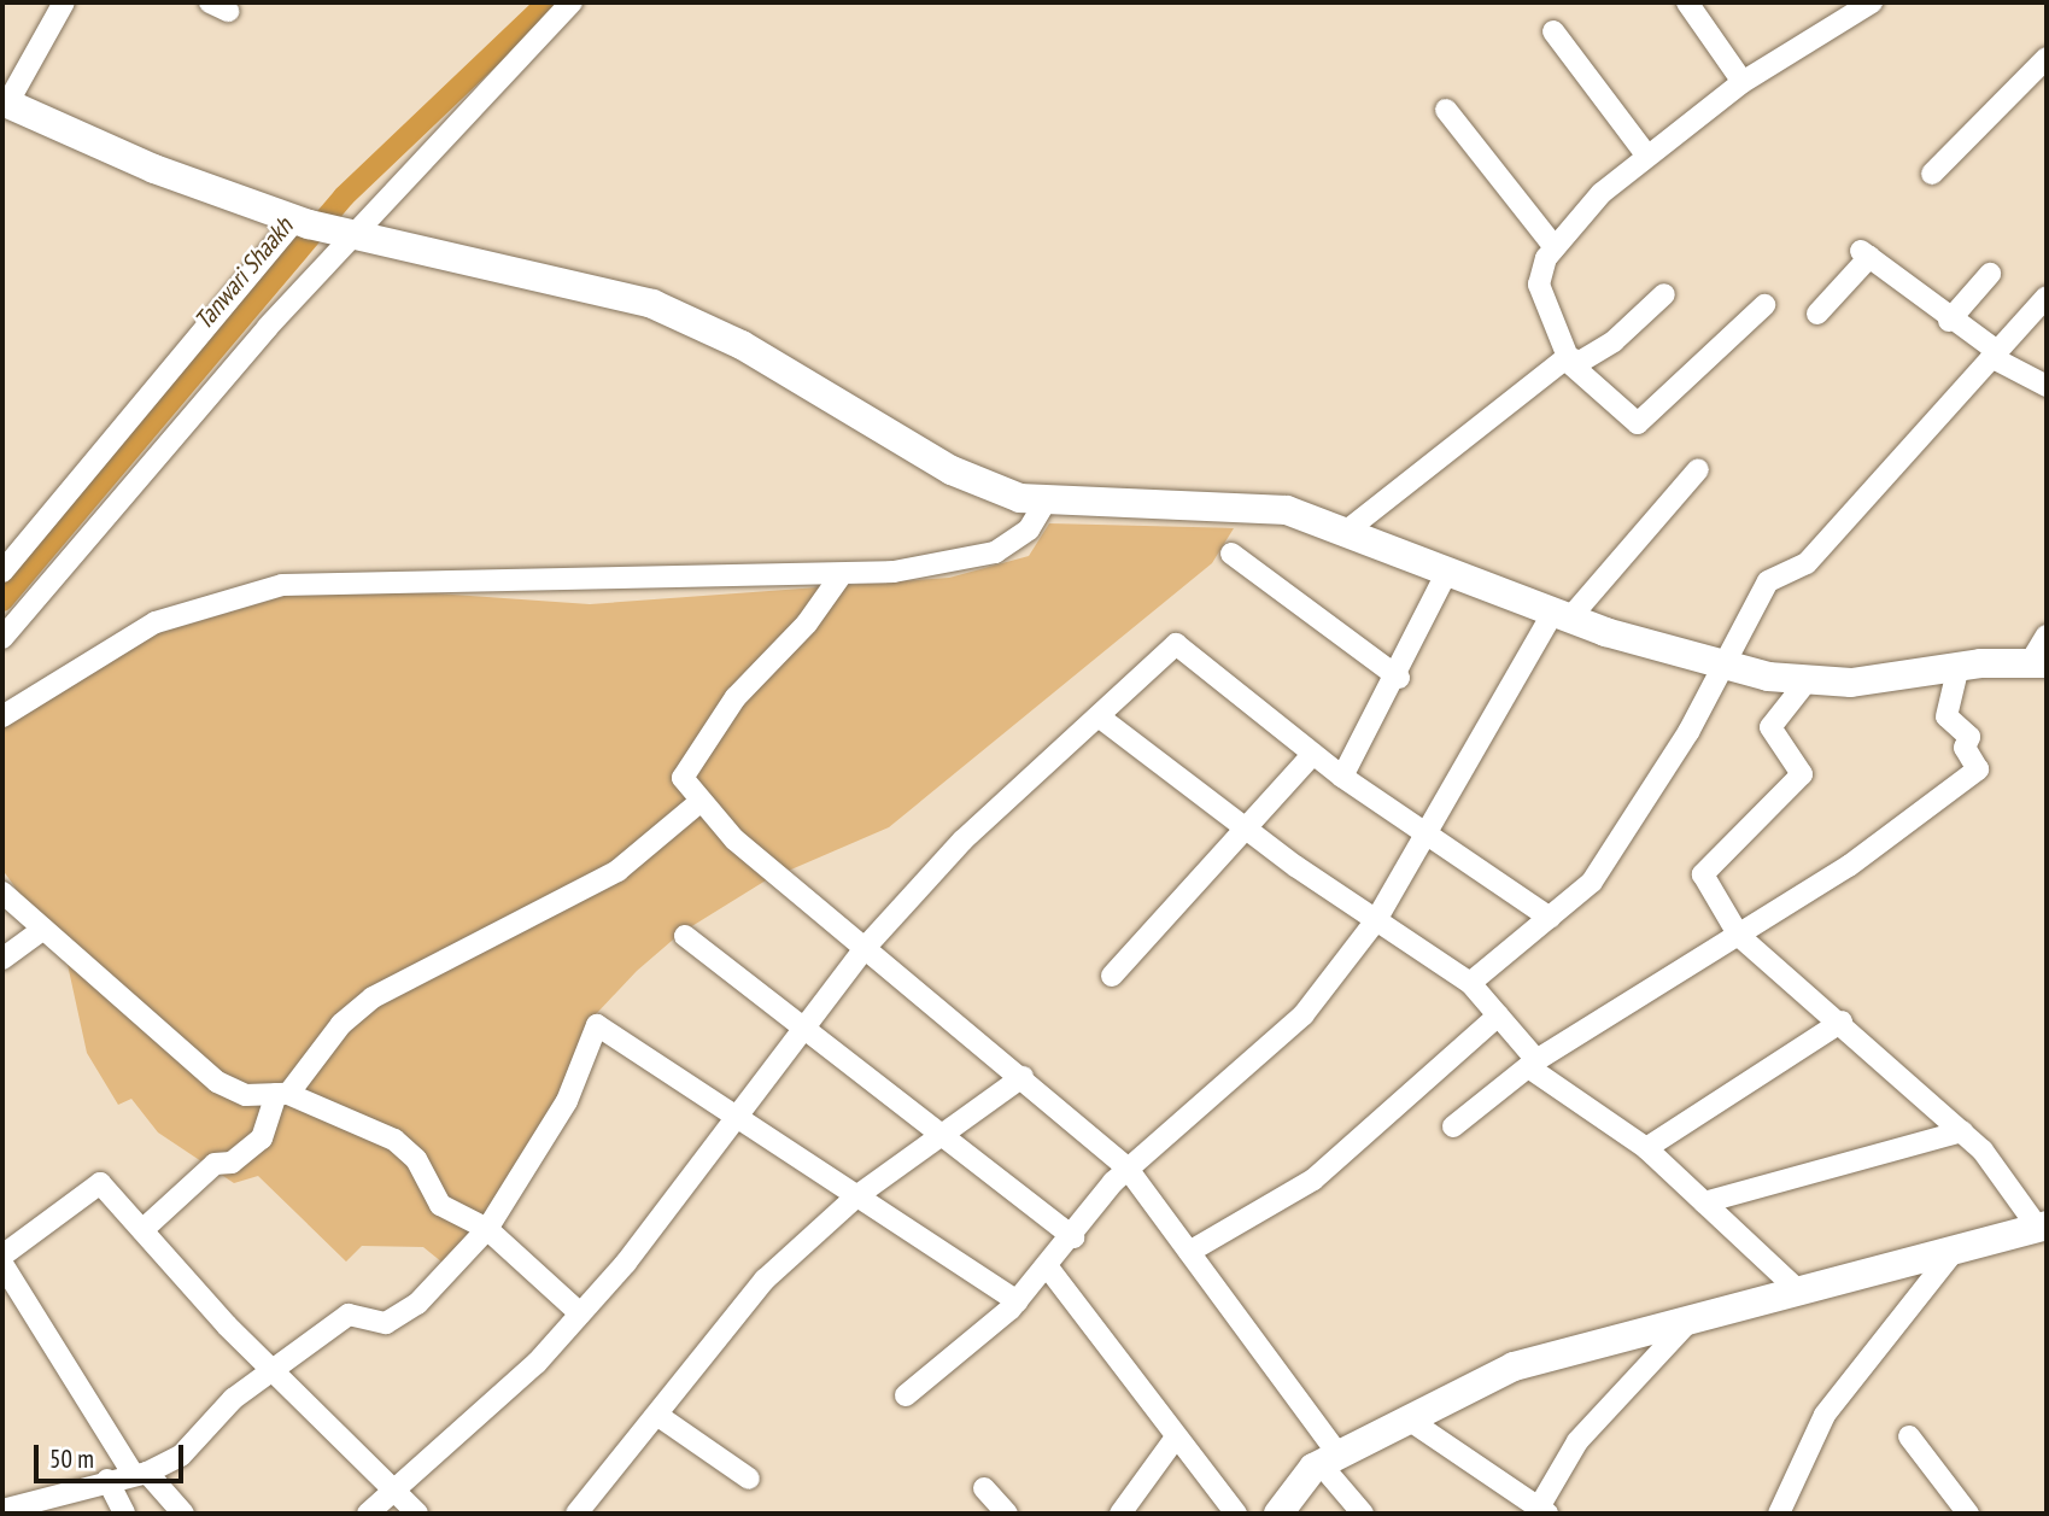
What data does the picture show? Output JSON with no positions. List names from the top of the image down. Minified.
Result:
{"water":["Tanwari Shaakh"],"scale_bar":"50 m"}
